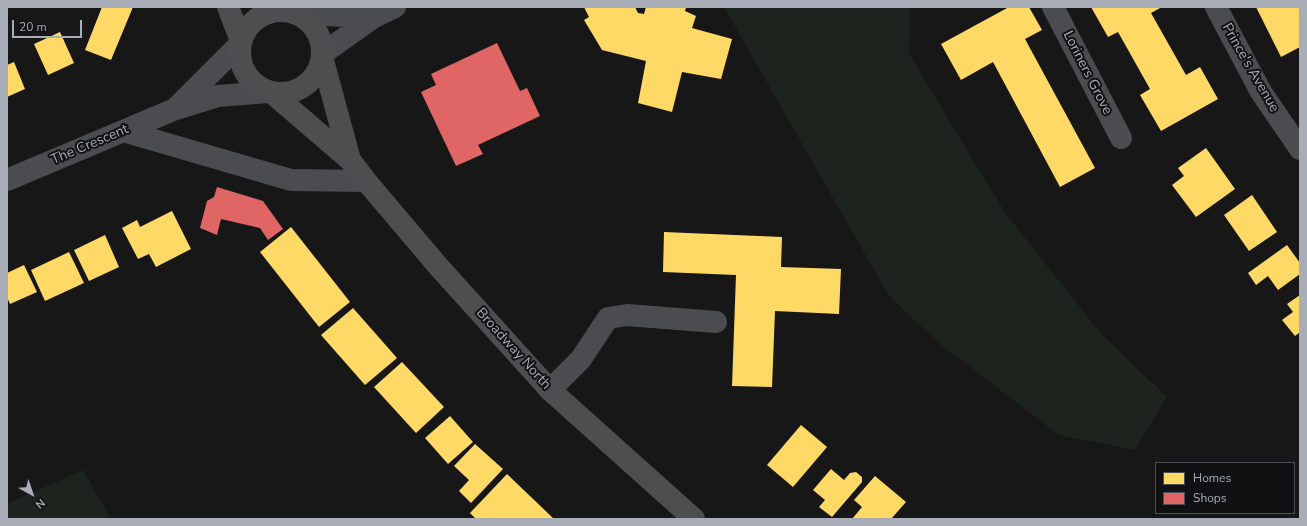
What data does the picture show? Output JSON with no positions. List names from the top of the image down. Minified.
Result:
{"streets":{"highway":["Broadway North"],"street":["Prince's Avenue","Loriners Grove","The Crescent"]},"crossings":[["The Crescent","Broadway North"]],"legend":["Homes","Shops"],"scale_bar":"20 m","north":"bottom right"}
